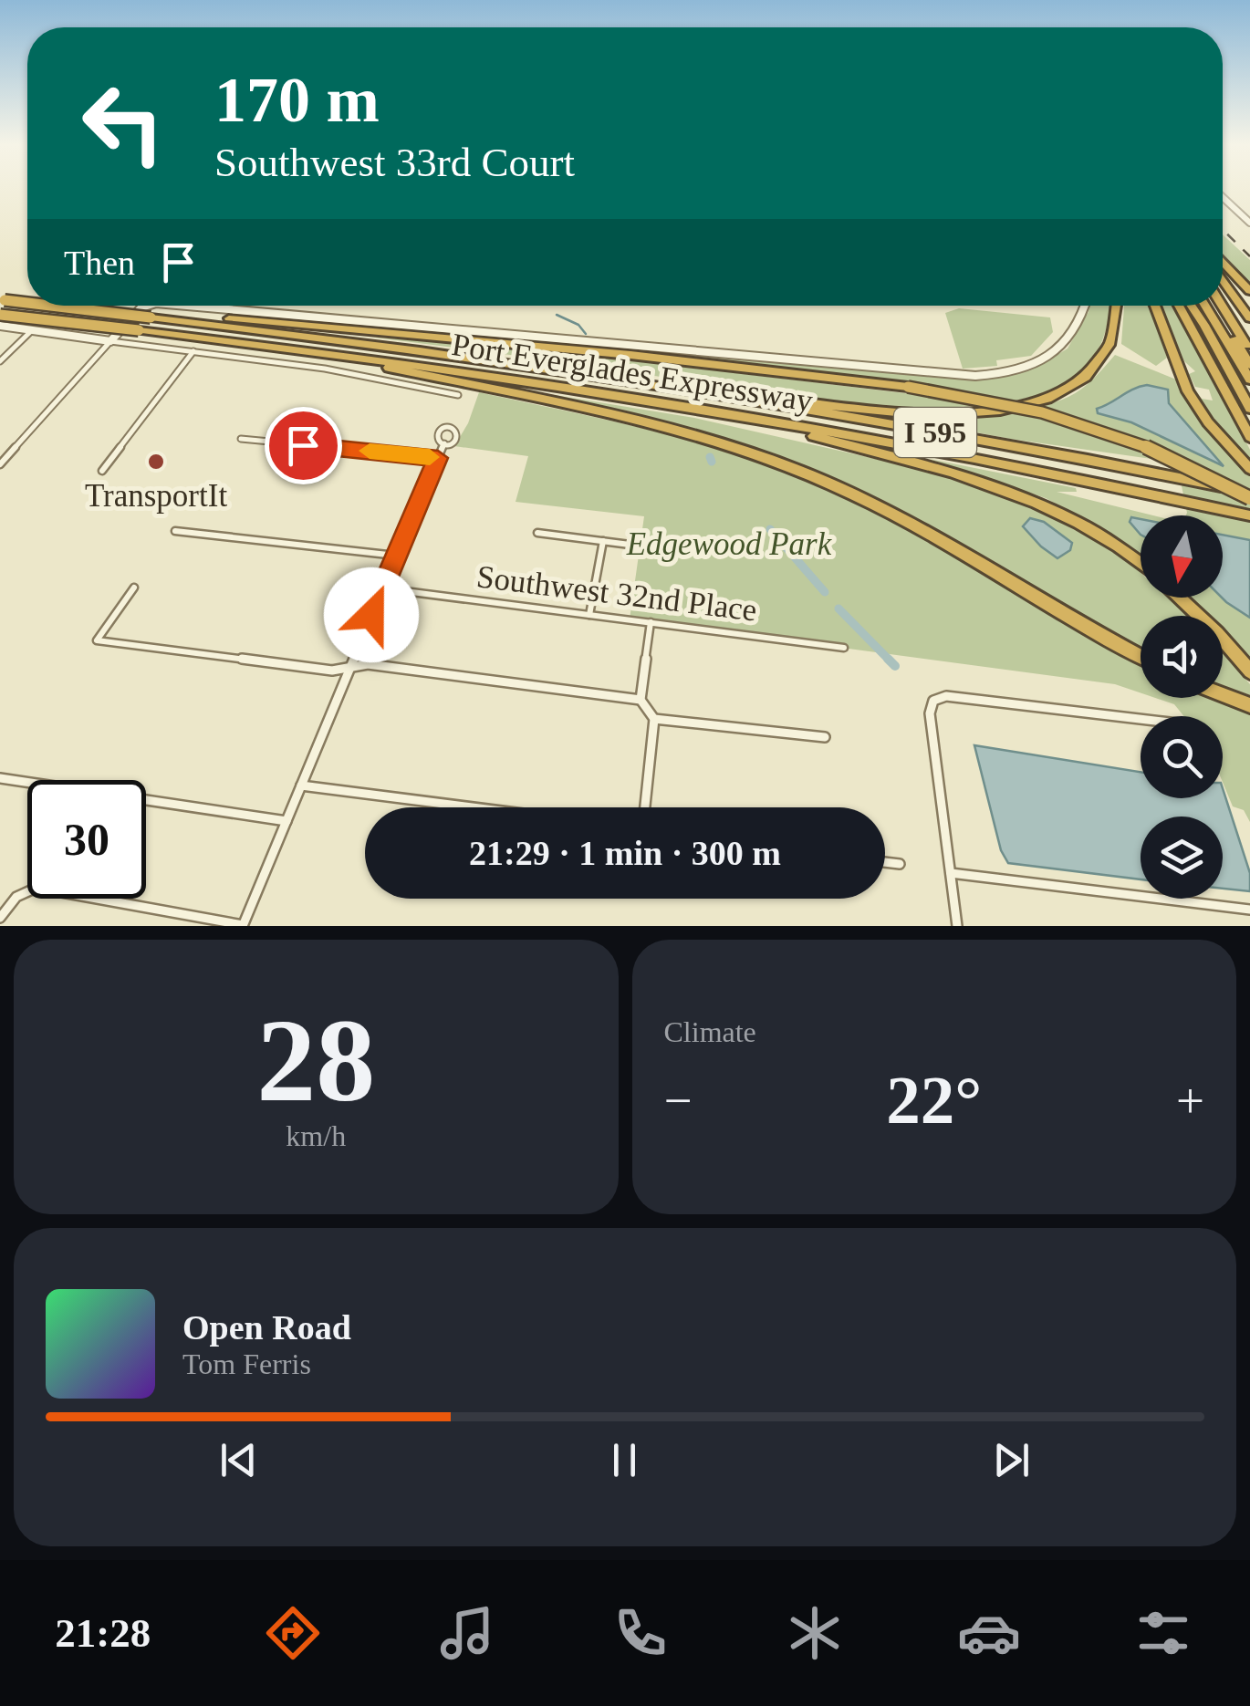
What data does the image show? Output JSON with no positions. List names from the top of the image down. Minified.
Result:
{"streets":{"highway":["Port Everglades Expressway","I 595"],"street":["Southwest 32nd Place"]},"parks":["Edgewood Park"],"places":["TransportIt"],"north":"bottom","page":{"turn":["170 m","Southwest 33rd Court"],"then":"Then","limit":"30","trip":"21:29 · 1 min · 300 m","tile":[["28","km/h"],"Climate"],"heat":["−","22°","+"],"song":["Open Road","Tom Ferris"],"tabs":"21:28"}}
